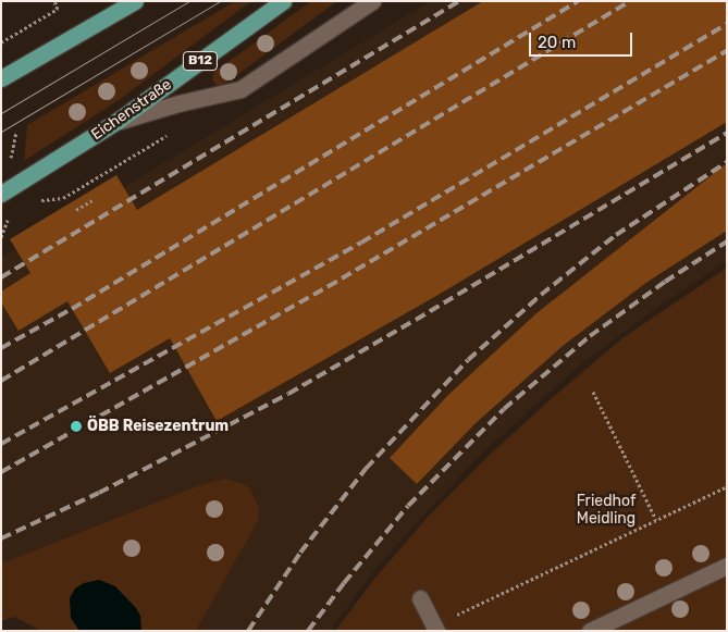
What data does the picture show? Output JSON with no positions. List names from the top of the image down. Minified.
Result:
{"streets":{"main road":["B12","Eichenstraße"]},"parks":["Friedhof Meidling"],"places":["ÖBB Reisezentrum"],"scale_bar":"20 m"}
